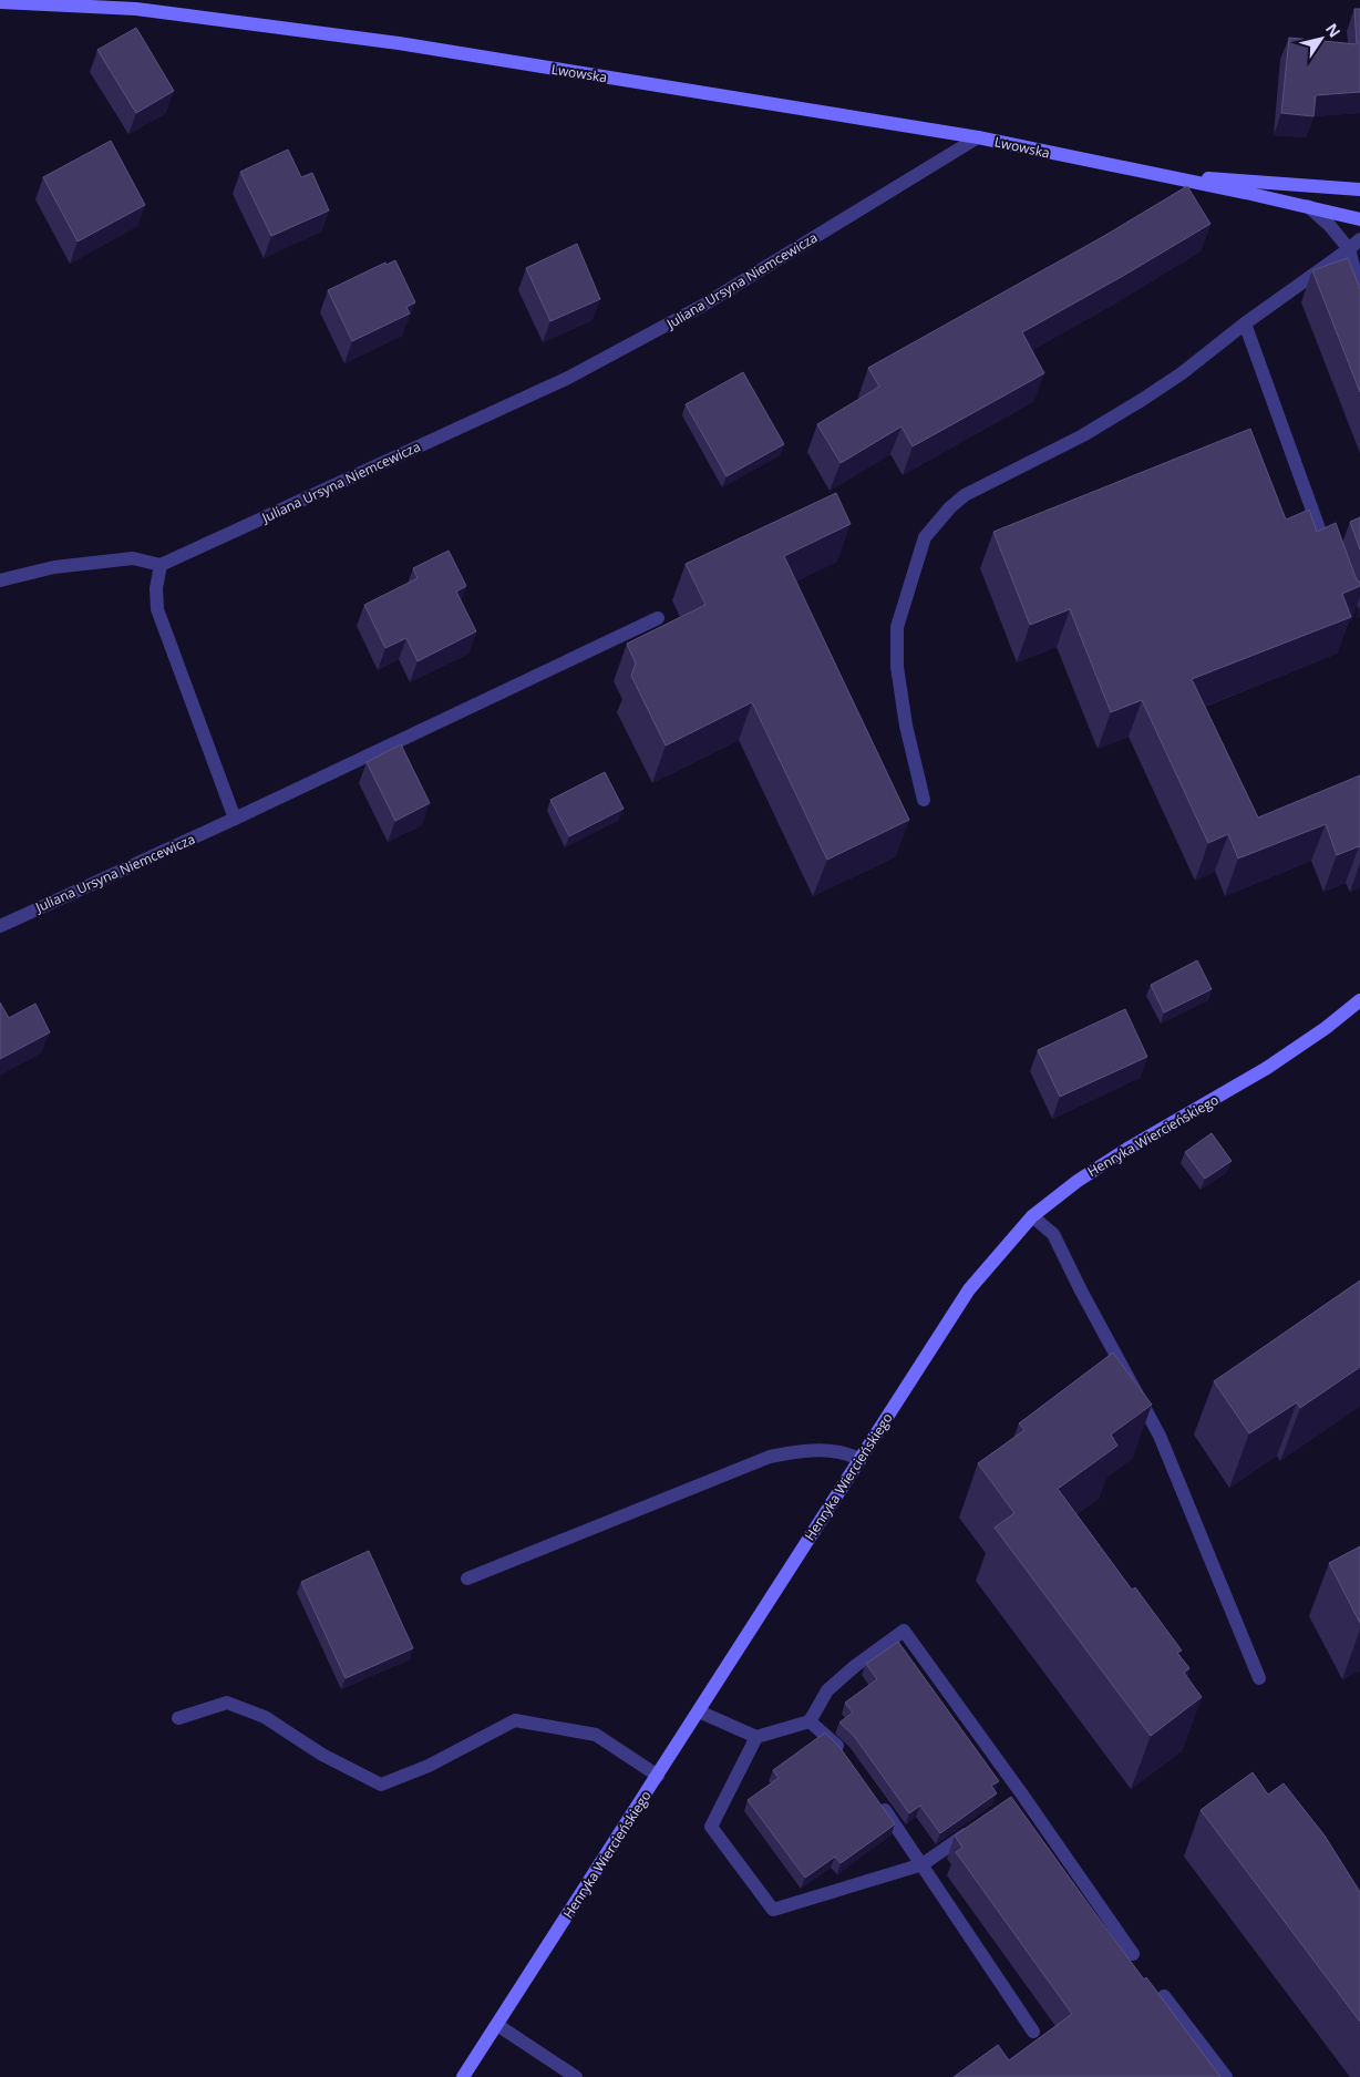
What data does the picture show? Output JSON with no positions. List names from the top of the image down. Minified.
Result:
{"streets":{"main road":["Lwowska","Henryka Wiercieńskiego"],"street":["Juliana Ursyna Niemcewicza"]},"crossings":[["Lwowska","Juliana Ursyna Niemcewicza"]],"north":"top right"}
